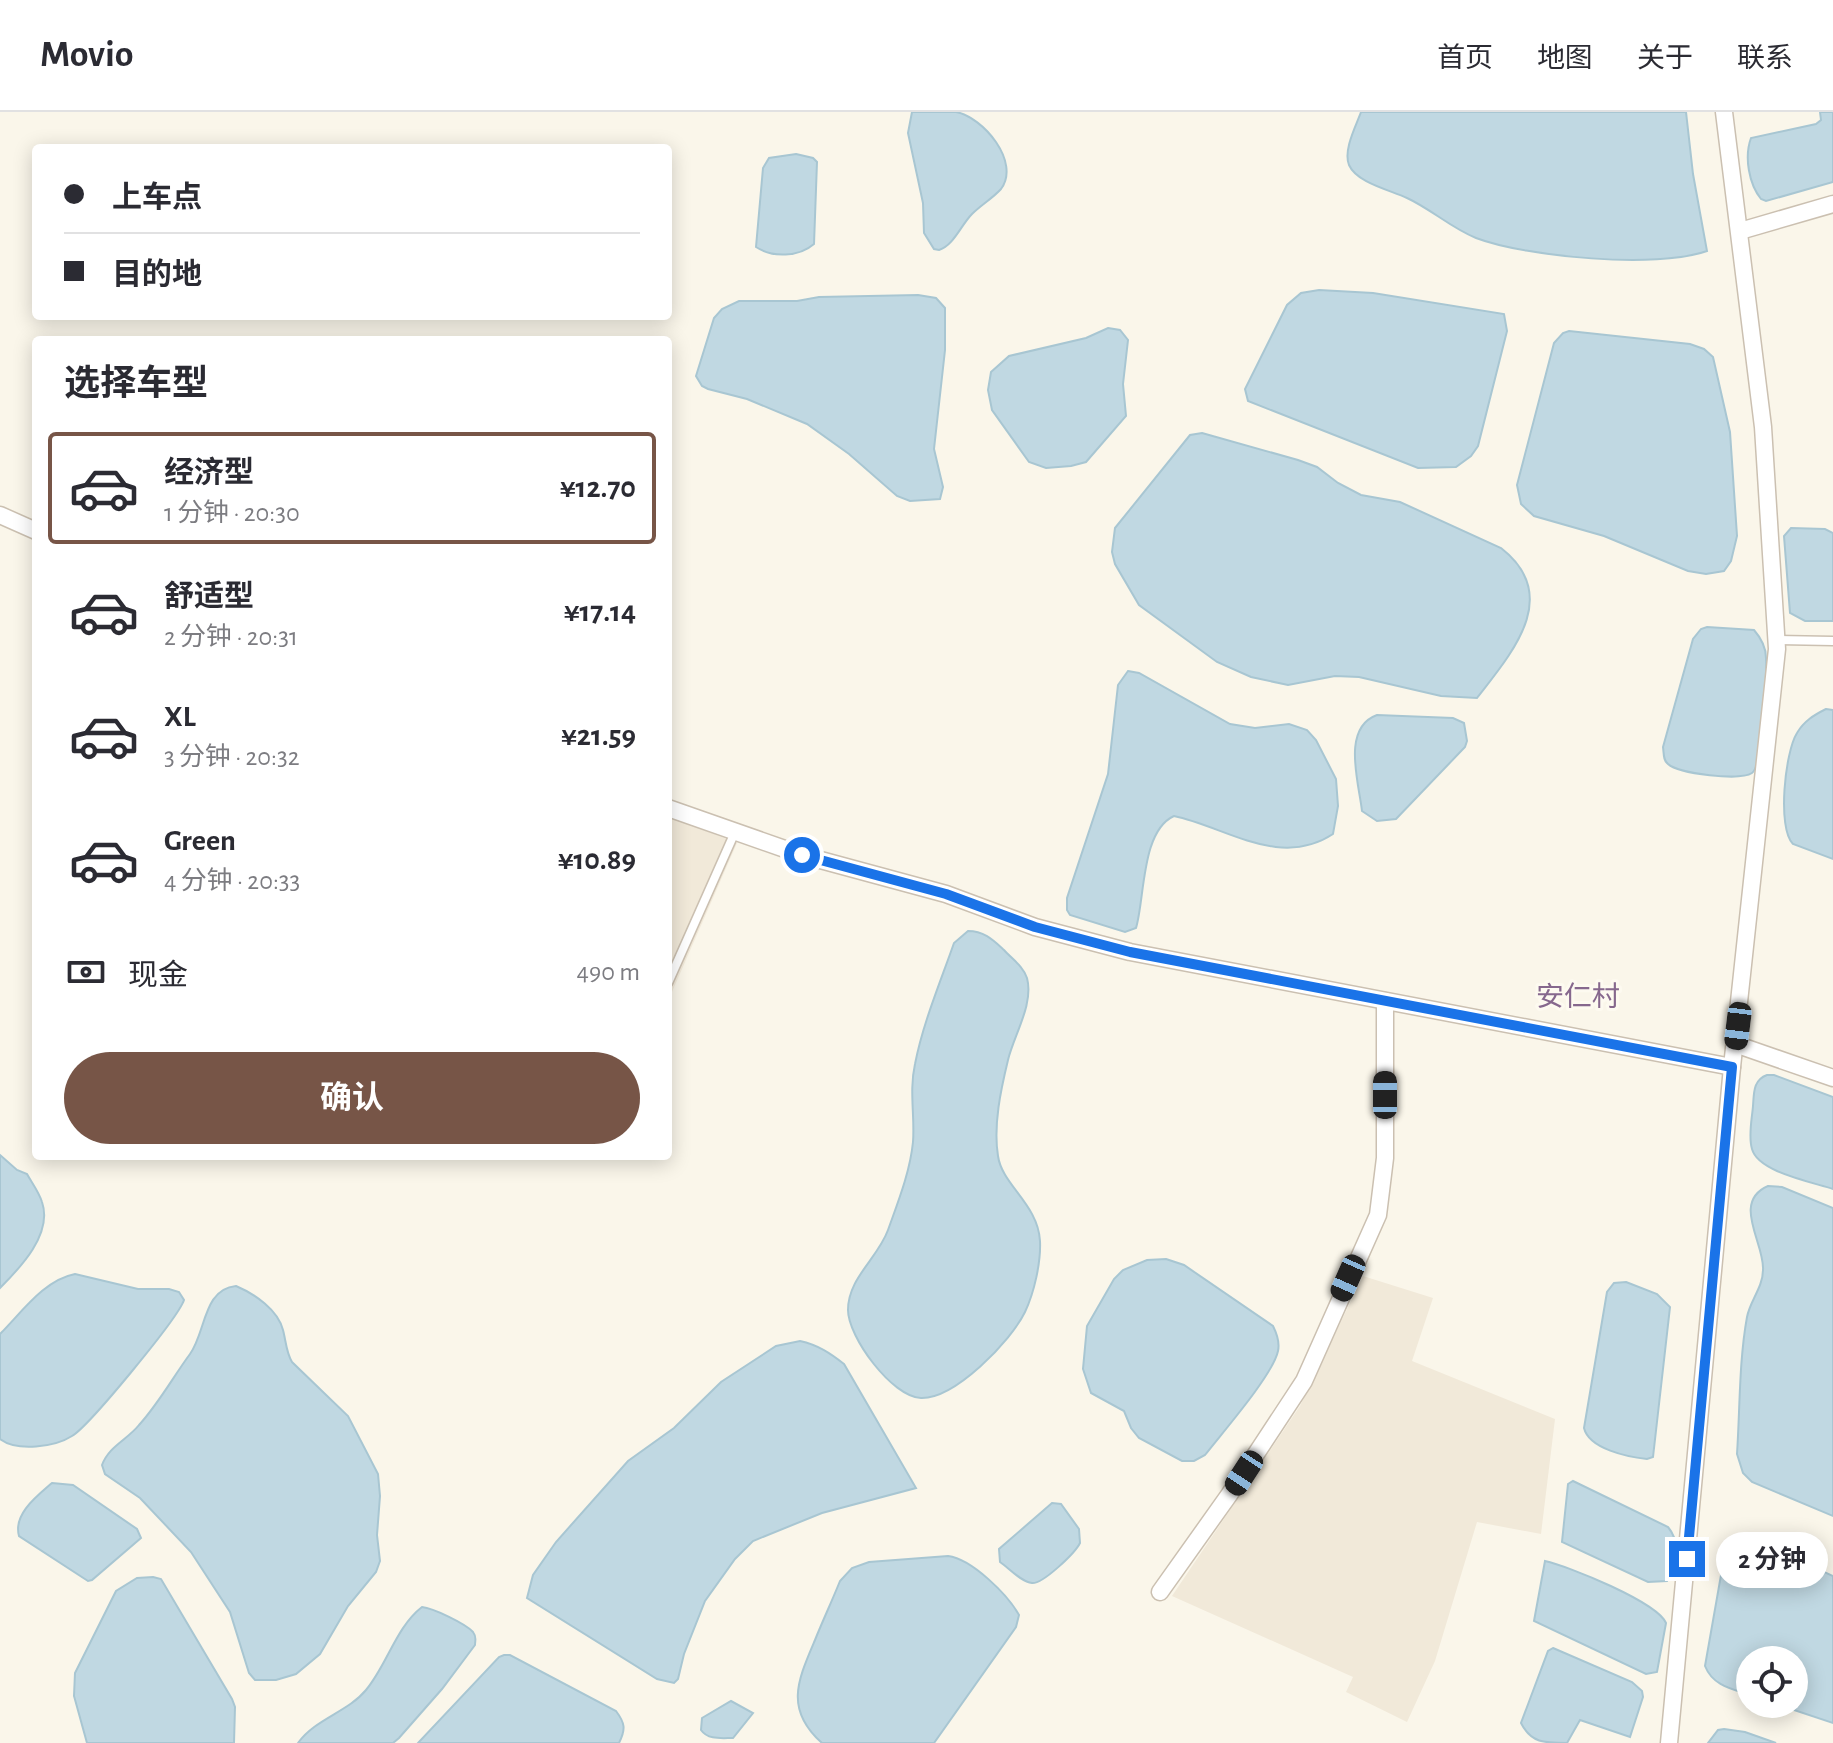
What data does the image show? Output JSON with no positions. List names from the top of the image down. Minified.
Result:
{"districts":["安仁村"],"page":{"header":"Movio","nav":["首页","地图","关于","联系"],"banner":["上车点","目的地"],"heading":"选择车型","list":[{"name":"经济型","note":"1 分钟 · 20:30","value":"¥12.70"},{"name":"舒适型","note":"2 分钟 · 20:31","value":"¥17.14"},{"name":"XL","note":"3 分钟 · 20:32","value":"¥21.59"},{"name":"Green","note":"4 分钟 · 20:33","value":"¥10.89"}],"pay":["现金","490 m"],"buttons":"确认","bubble":"2 分钟"}}
